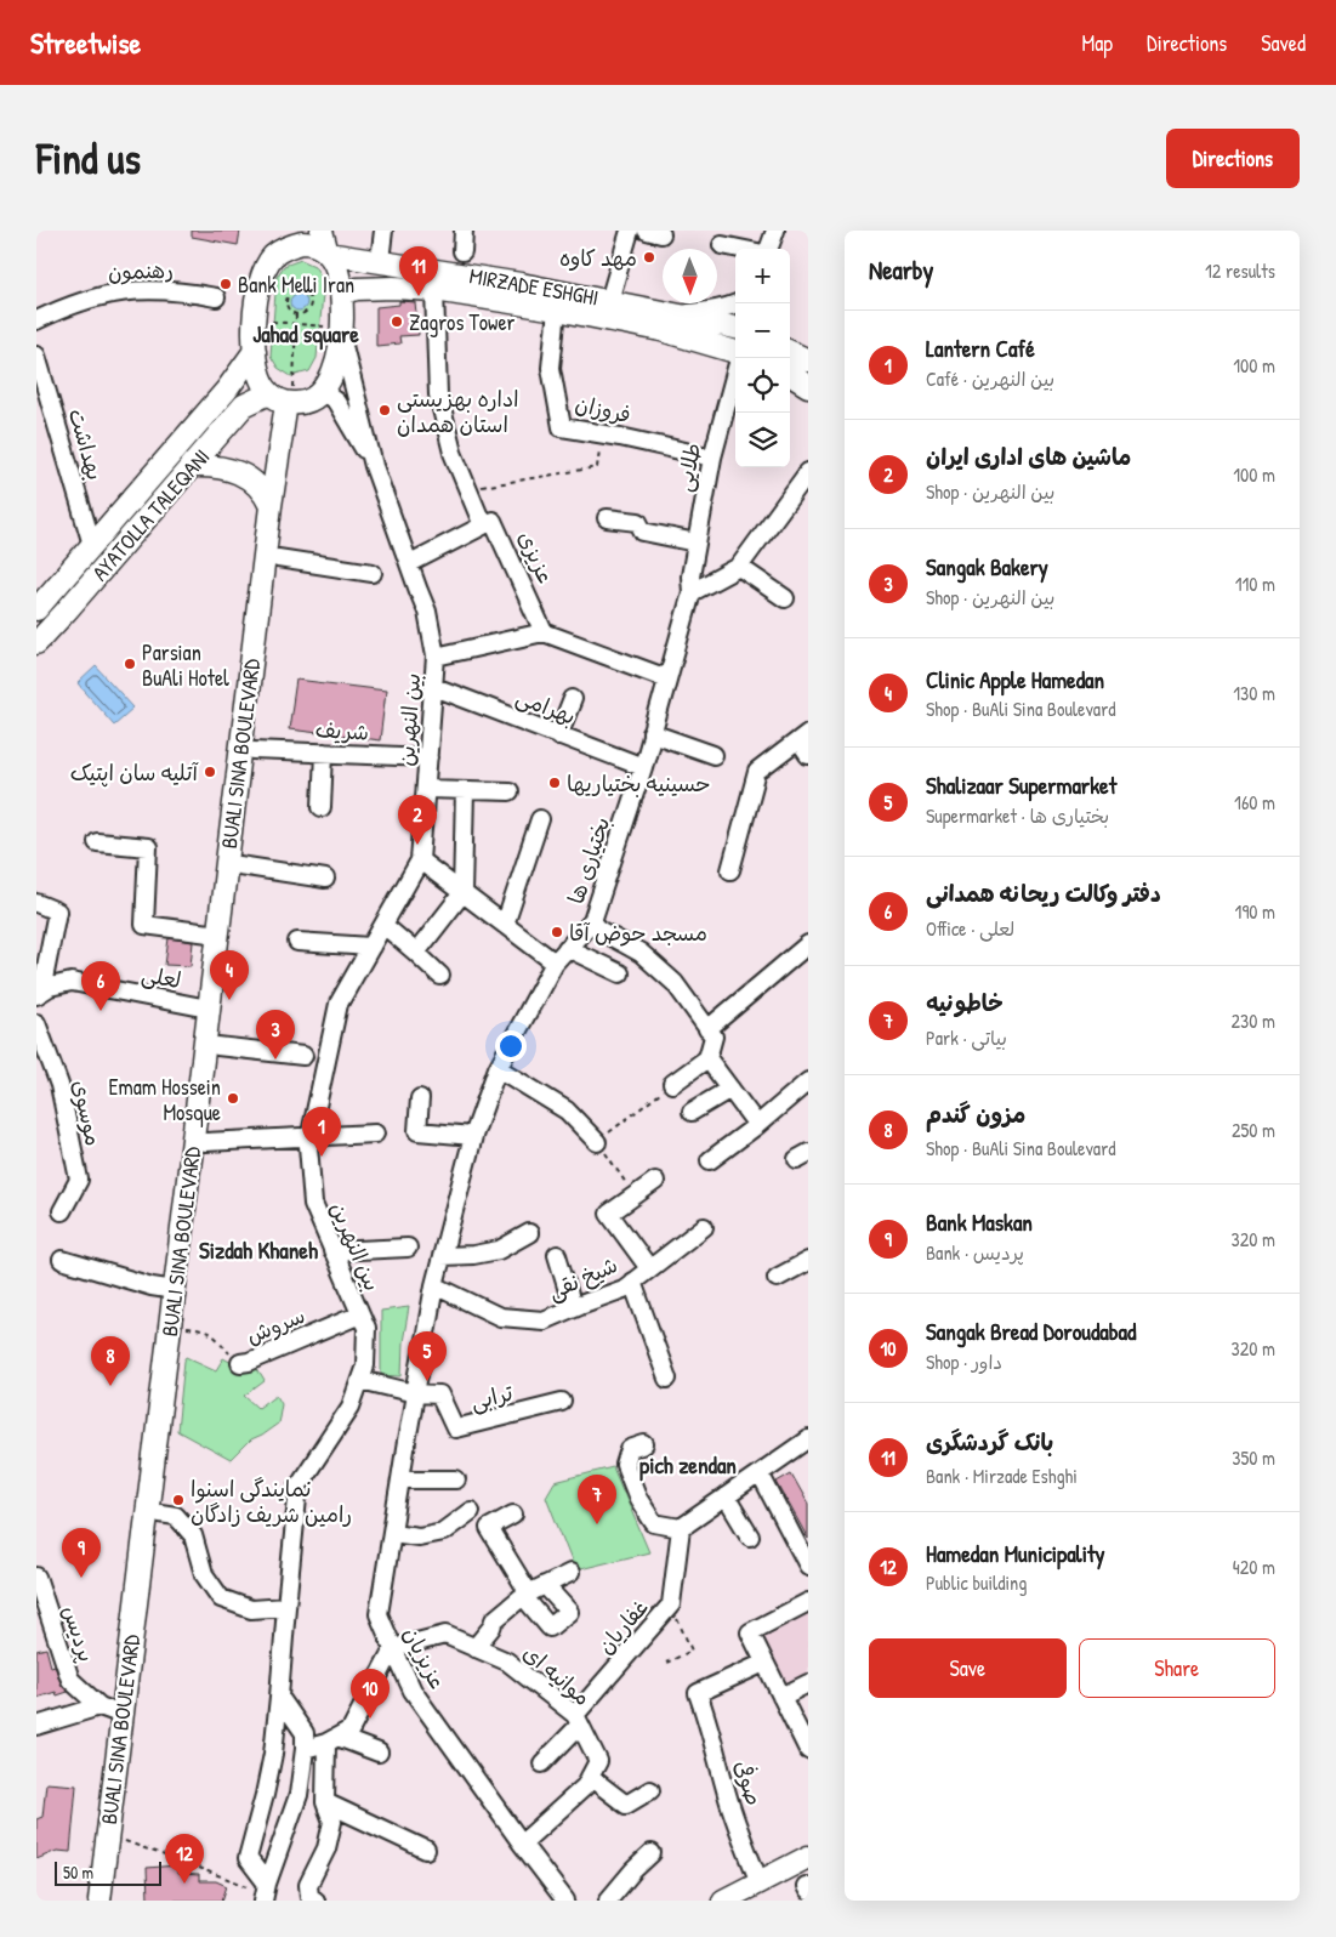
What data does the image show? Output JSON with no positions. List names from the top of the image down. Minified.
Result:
{"streets":{"main road":["MIRZADE ESHGHI","AYATOLLA TALEQANI","BUALI SINA BOULEVARD"],"street":["رهنمون","فروزان","بهداشت","طلایی","عزیزی","بهرامی","بین النهرین","شریف","بختیاری ها","لعلی","موسوی","شیخ نقی","سروش","ترابی","غفاریان","پردیس","عزیزیان","موانیه ای","صوفی"]},"crossings":[["MIRZADE ESHGHI","فروزان"],["فروزان","طلایی"],["بهداشت","AYATOLLA TALEQANI"],["طلایی","بختیاری ها"],["AYATOLLA TALEQANI","BUALI SINA BOULEVARD"],["بهرامی","بین النهرین"],["بهرامی","بختیاری ها"],["بین النهرین","شریف"],["بین النهرین","سروش"],["شریف","BUALI SINA BOULEVARD"],["BUALI SINA BOULEVARD","لعلی"],["BUALI SINA BOULEVARD","سروش"],["BUALI SINA BOULEVARD","پردیس"],["بختیاری ها","شیخ نقی"],["بختیاری ها","ترابی"],["بختیاری ها","عزیزیان"],["ترابی","عزیزیان"],["غفاریان","موانیه ای"],["عزیزیان","موانیه ای"]],"districts":["Jahad square","Sizdah Khaneh","pich zendan"],"places":["مهد کاوه","Bank Melli Iran","Zagros Tower","اداره بهزیستی استان همدان","Parsian BuAli Hotel","آتلیه سان اپتیک","حسینیه بختیاریها","مسجد حوض آقا","Emam Hossein Mosque","نمایندگی اسنوا رامین شریف زادگان"],"scale_bar":"50 m","north":"bottom","page":{"header":"Streetwise","nav":["Map","Directions","Saved"],"buttons":["Directions",["Save","Share"]],"title":"Find us","heading":["Nearby","12 results"],"pins":["11","2","4","6","3","1","5","8","7","9","10","12"],"map_buttons":["+","−"],"list":[{"mark":"1","name":"Lantern Café","note":"Café · بین النهرین","value":"100 m"},{"mark":"2","name":"ماشین های اداری ایران","note":"Shop · بین النهرین","value":"100 m"},{"mark":"3","name":"Sangak Bakery","note":"Shop · بین النهرین","value":"110 m"},{"mark":"4","name":"Clinic Apple Hamedan","note":"Shop · BuAli Sina Boulevard","value":"130 m"},{"mark":"5","name":"Shalizaar Supermarket","note":"Supermarket · بختیاری ها","value":"160 m"},{"mark":"6","name":"دفتر وکالت ریحانه همدانی","note":"Office · لعلی","value":"190 m"},{"mark":"7","name":"خاطونیه","note":"Park · بیاتی","value":"230 m"},{"mark":"8","name":"مزون گندم","note":"Shop · BuAli Sina Boulevard","value":"250 m"},{"mark":"9","name":"Bank Maskan","note":"Bank · پردیس","value":"320 m"},{"mark":"10","name":"Sangak Bread Doroudabad","note":"Shop · داور","value":"320 m"},{"mark":"11","name":"بانک گردشگری","note":"Bank · Mirzade Eshghi","value":"350 m"},{"mark":"12","name":"Hamedan Municipality","note":"Public building","value":"420 m"}],"scale":"50 m"}}
